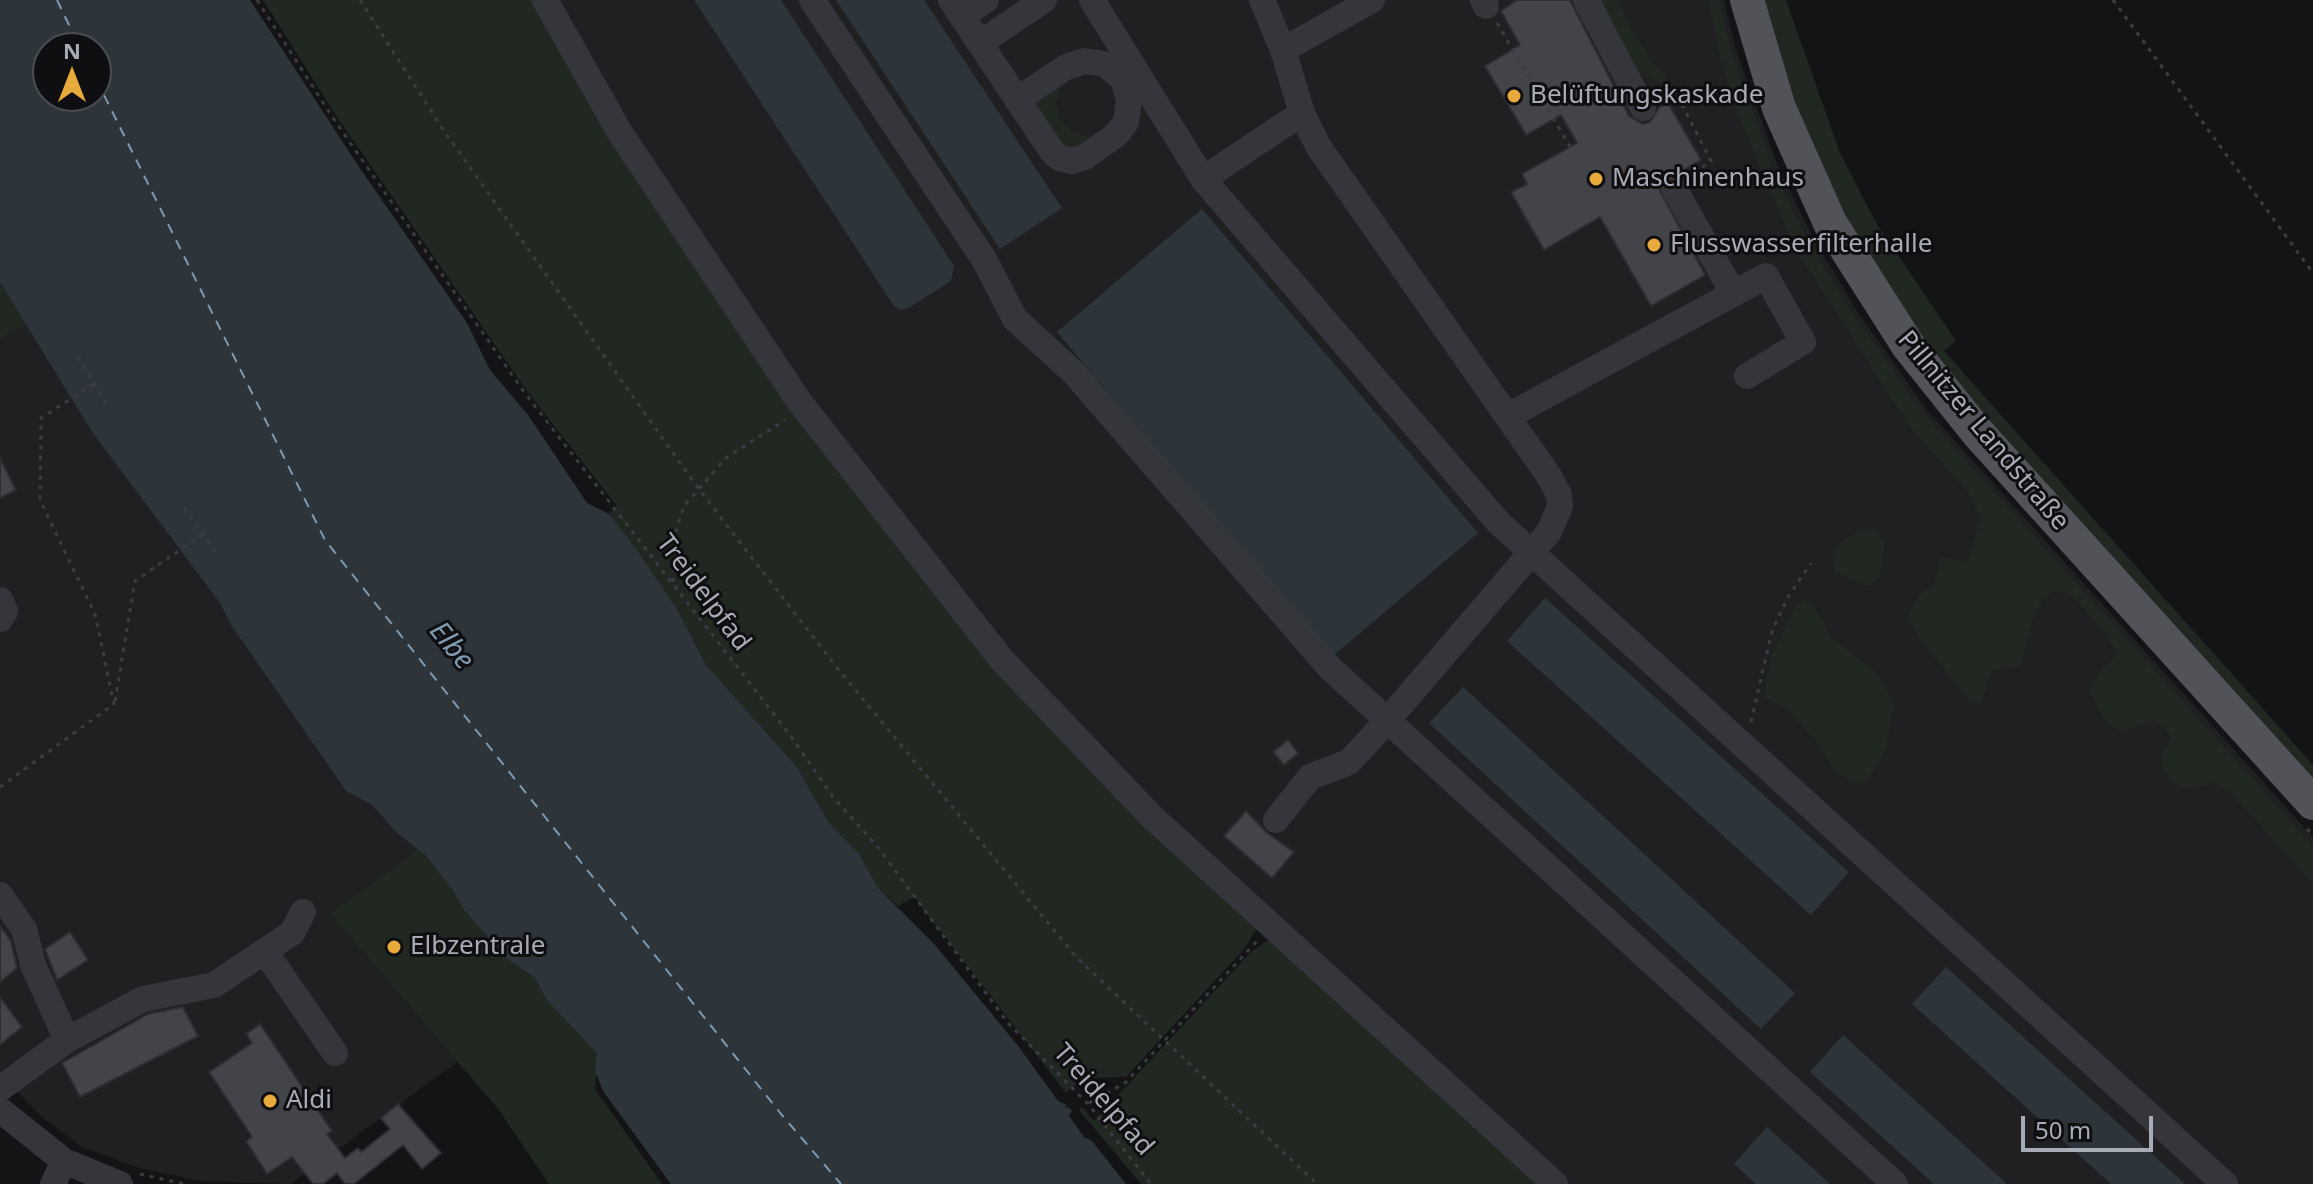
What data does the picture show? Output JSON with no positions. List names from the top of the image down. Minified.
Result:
{"streets":{"main road":["Pillnitzer Landstraße"],"path":["Treidelpfad"]},"water":["Elbe"],"places":["Belüftungskaskade","Maschinenhaus","Flusswasserfilterhalle","Elbzentrale","Aldi"],"scale_bar":"50 m","north":"top"}
